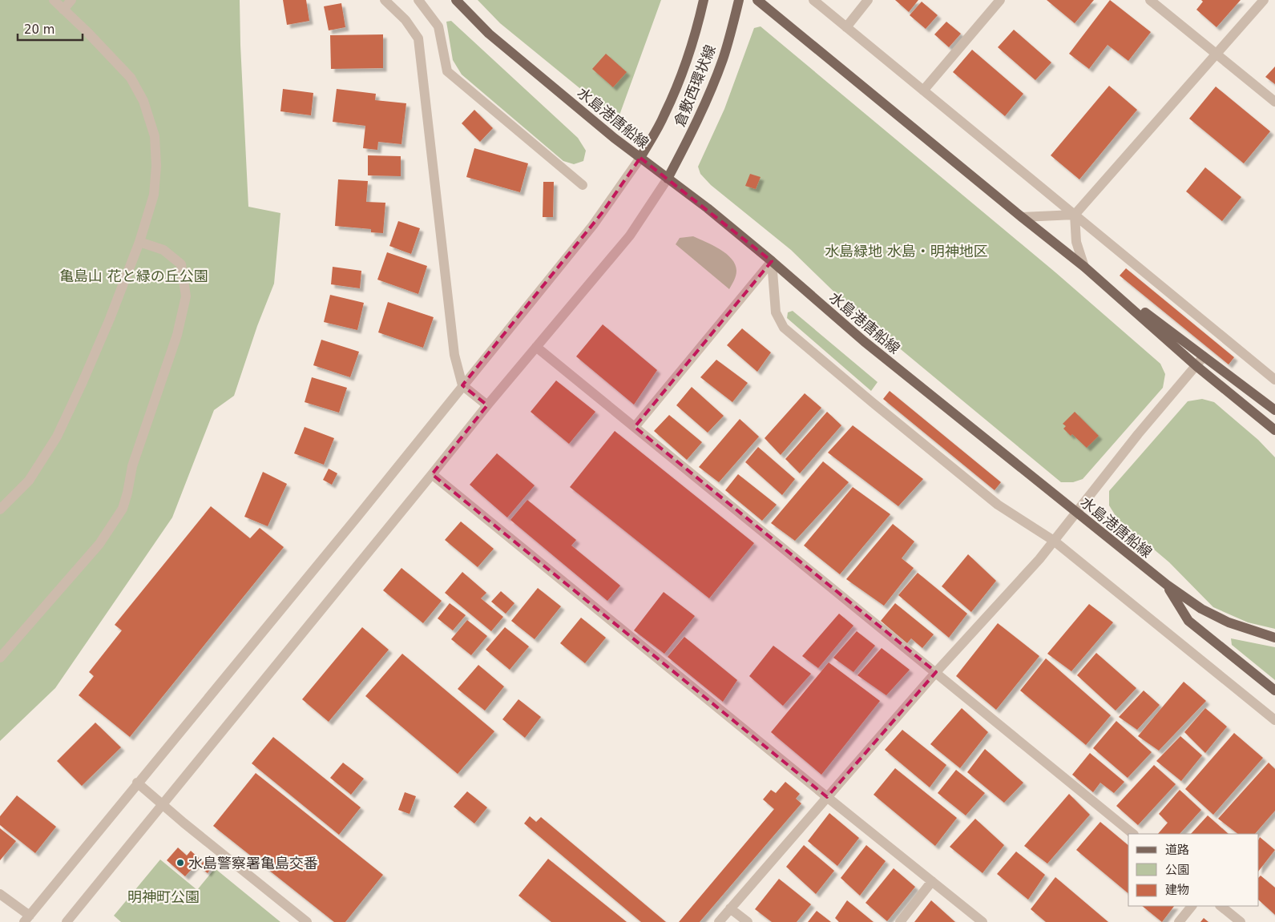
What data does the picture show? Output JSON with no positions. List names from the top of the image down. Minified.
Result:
{"streets":{"main road":["倉敷西環状線","水島港唐船線"]},"crossings":[["倉敷西環状線","水島港唐船線"]],"parks":["水島緑地 水島・明神地区","亀島山 花と緑の丘公園","明神町公園"],"places":["水島警察署亀島交番"],"legend":["道路","公園","建物"],"scale_bar":"20 m"}
